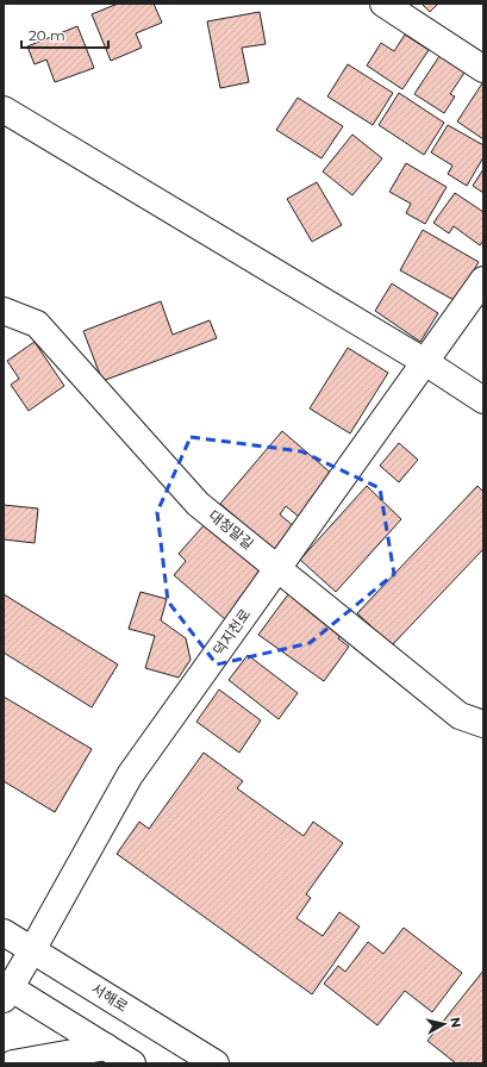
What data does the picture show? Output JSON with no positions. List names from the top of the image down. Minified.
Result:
{"streets":{"street":["대청말길","덕지천로","서해로"]},"crossings":[["대청말길","덕지천로"],["덕지천로","서해로"]],"scale_bar":"20 m","north":"right"}
